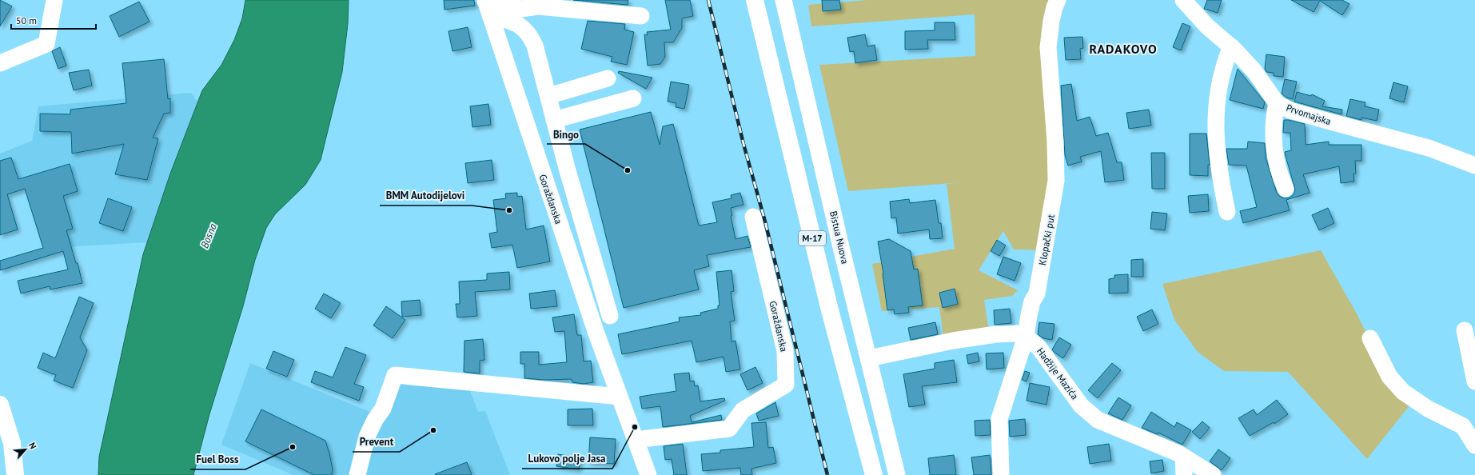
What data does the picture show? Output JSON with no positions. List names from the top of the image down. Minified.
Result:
{"streets":{"main road":["M-17"],"street":["Prvomajska","Goraždanska","Bistua Nuova","Klopački put","Hadžije Mazića"]},"crossings":[["Bistua Nuova","Hadžije Mazića"],["Klopački put","Hadžije Mazića"]],"districts":["RADAKOVO"],"water":["Bosna"],"places":["Bingo","BMM Autodijelovi","Lukovo polje Jasa","Prevent","Fuel Boss"],"scale_bar":"50 m","north":"top right"}
